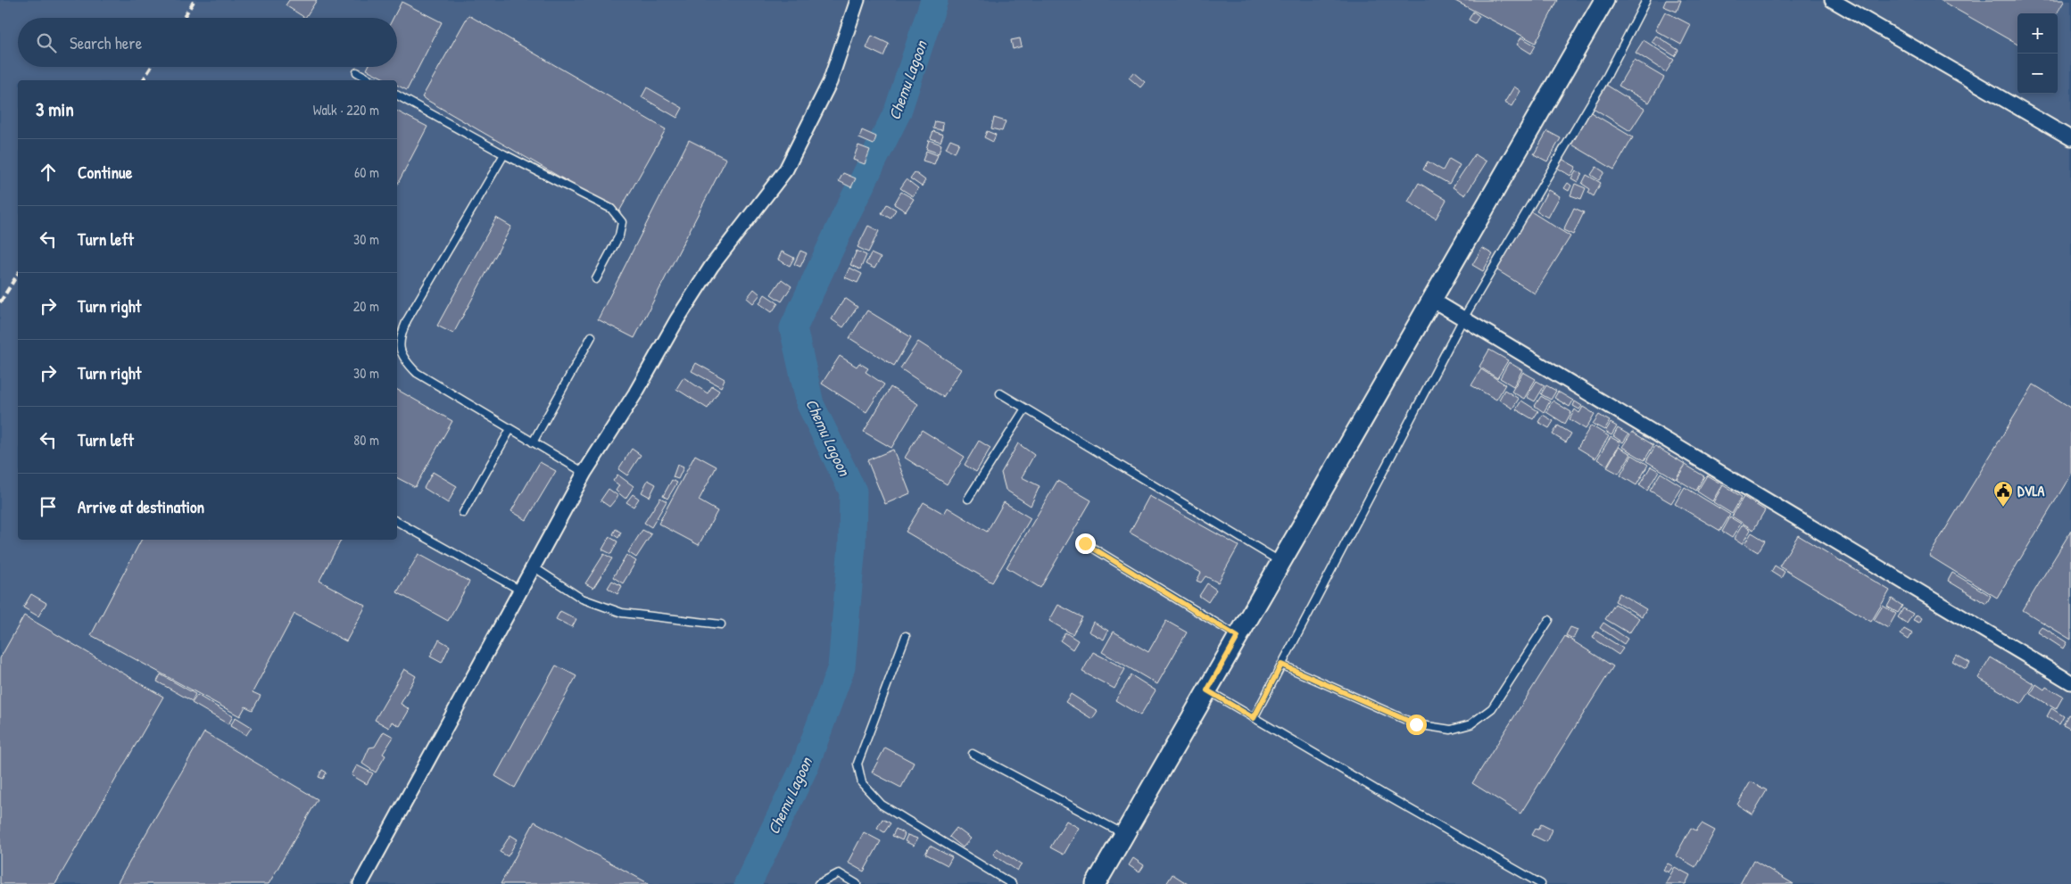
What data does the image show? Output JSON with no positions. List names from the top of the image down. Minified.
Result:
{"water":["Chemu Lagoon"],"places":{"public building":["DVLA"]},"page":{"map_buttons":["+","−"],"search":"Search here","heading":["3 min","Walk · 220 m"],"list":[["Continue","60 m"],["Turn left","30 m"],["Turn right","20 m"],["Turn right","30 m"],["Turn left","80 m"],"Arrive at destination"]}}
